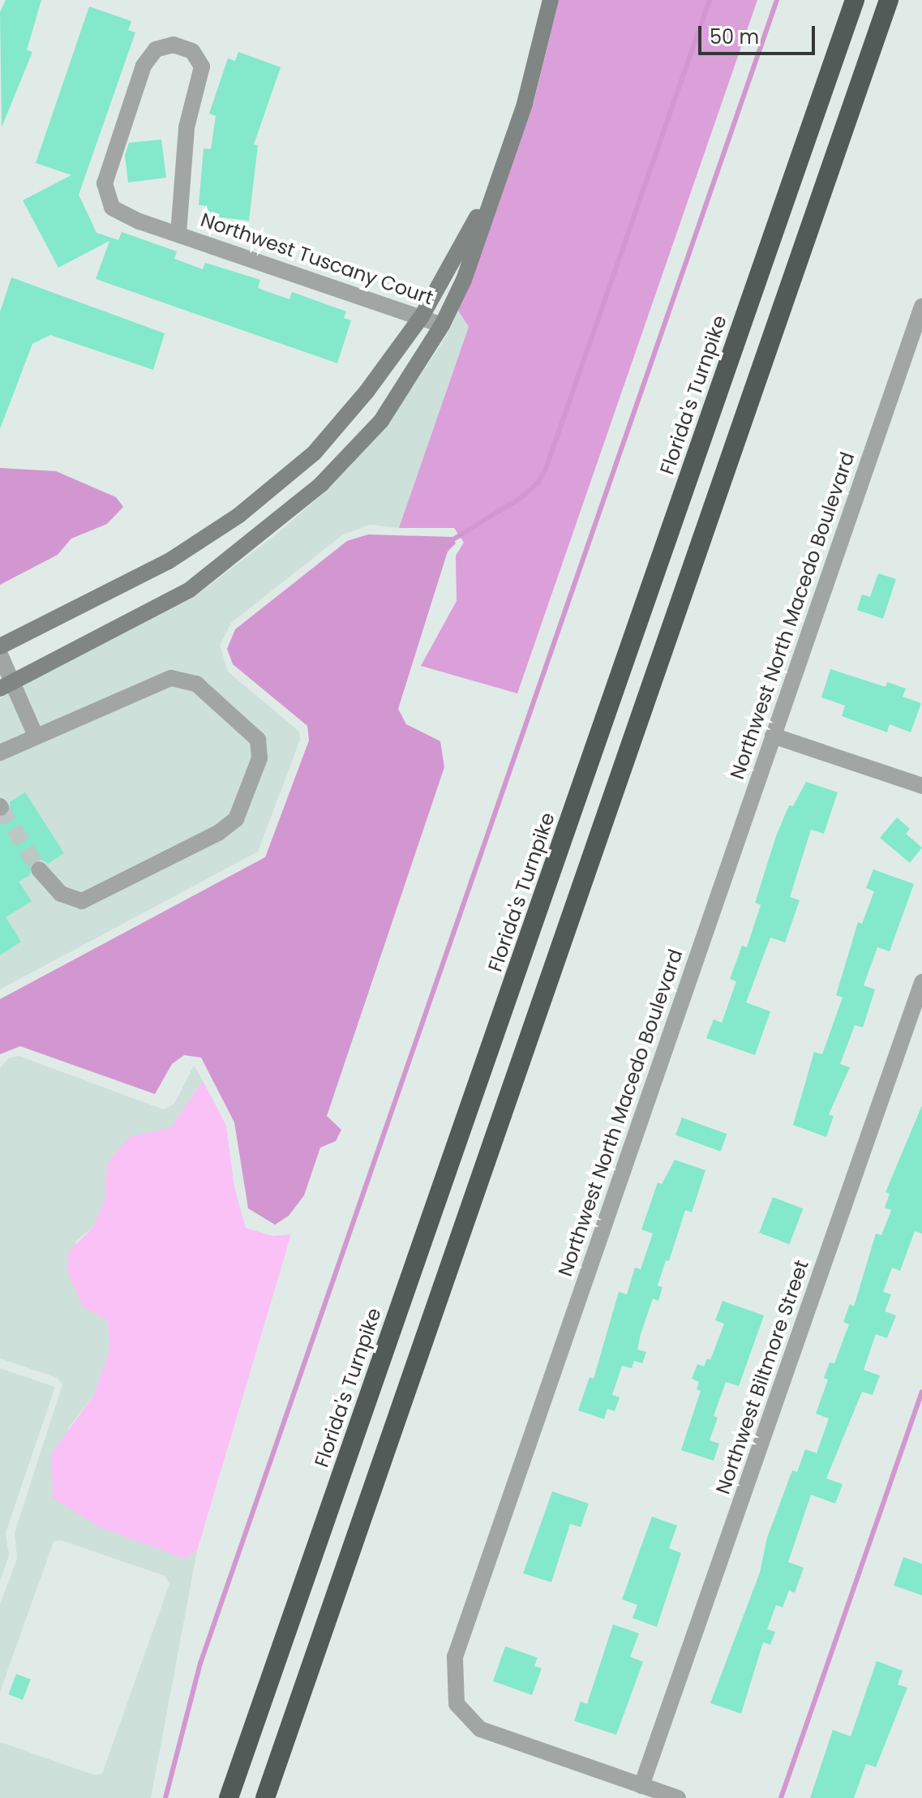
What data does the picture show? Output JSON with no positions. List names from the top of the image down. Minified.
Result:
{"streets":{"highway":["Florida's Turnpike"],"street":["Northwest Tuscany Court","Northwest North Macedo Boulevard","Northwest Biltmore Street"]},"crossings":[["Northwest North Macedo Boulevard","Northwest Biltmore Street"]],"scale_bar":"50 m"}
